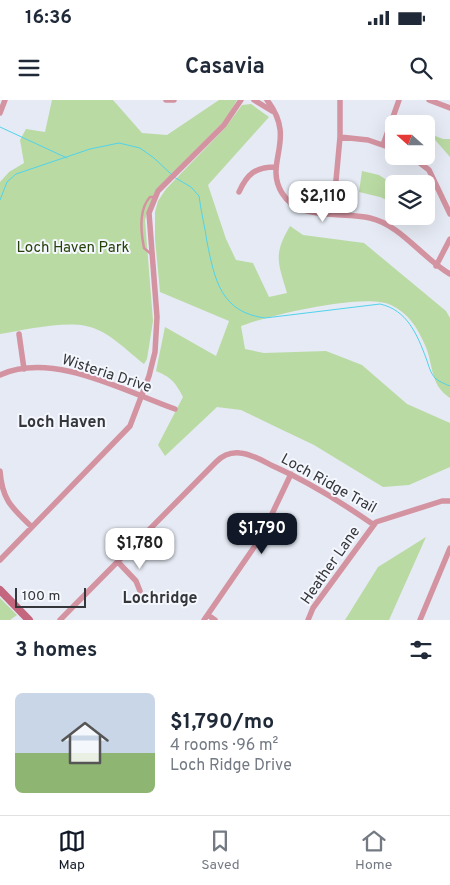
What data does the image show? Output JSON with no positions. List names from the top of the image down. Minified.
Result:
{"streets":{"street":["Wisteria Drive","Loch Ridge Trail","Heather Lane"]},"crossings":[["Loch Ridge Trail","Heather Lane"]],"districts":["Loch Haven","Lochridge"],"parks":["Loch Haven Park"],"scale_bar":"100 m","north":"left","page":{"status":"16:36","header":"Casavia","price":["$2,110","$1,790","$1,780"],"scale":"100 m","heading":"3 homes","list":[{"name":"$1,790/mo","note":"4 rooms · 96 m² · Loch Ridge Drive"}],"tabs":["Map","Saved","Home"]}}
